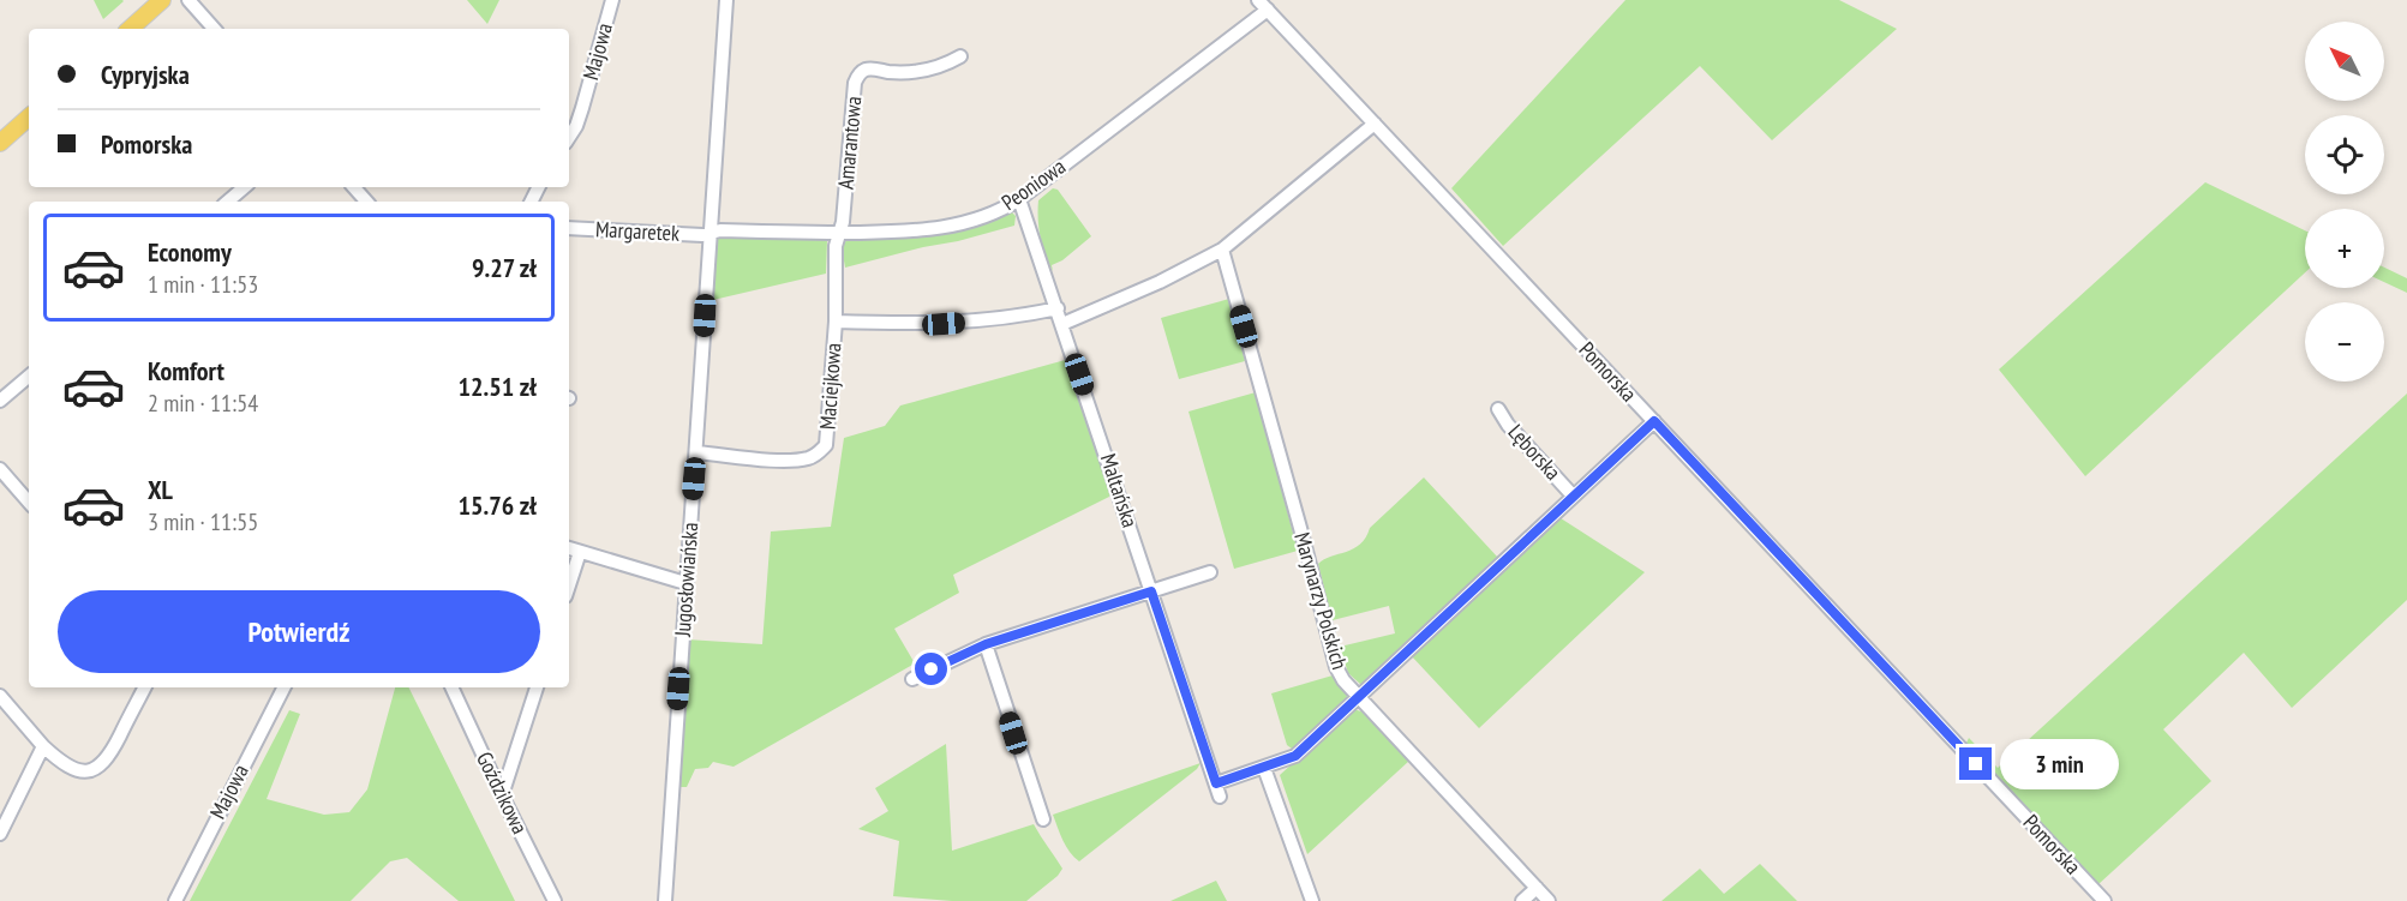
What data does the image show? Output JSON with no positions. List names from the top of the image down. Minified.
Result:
{"streets":{"street":["Majowa","Amarantowa","Peoniowa","Margaretek","Pomorska","Maciejkowa","Lęborska","Maltańska","Jugosłowiańska","Marynarzy Polskich","Goździkowa"]},"crossings":[["Amarantowa","Peoniowa"],["Amarantowa","Maciejkowa"],["Peoniowa","Margaretek"],["Peoniowa","Pomorska"],["Peoniowa","Maciejkowa"],["Peoniowa","Maltańska"],["Peoniowa","Jugosłowiańska"],["Margaretek","Jugosłowiańska"],["Pomorska","Maltańska"],["Maciejkowa","Maltańska"],["Maciejkowa","Jugosłowiańska"],["Lęborska","Maltańska"],["Maltańska","Marynarzy Polskich"]],"north":"top left","page":{"map_buttons":["+","−"],"banner":["Cypryjska","Pomorska"],"list":[{"name":"Economy","note":"1 min · 11:53","value":"9.27 zł"},{"name":"Komfort","note":"2 min · 11:54","value":"12.51 zł"},{"name":"XL","note":"3 min · 11:55","value":"15.76 zł"}],"buttons":"Potwierdź","bubble":"3 min"}}
